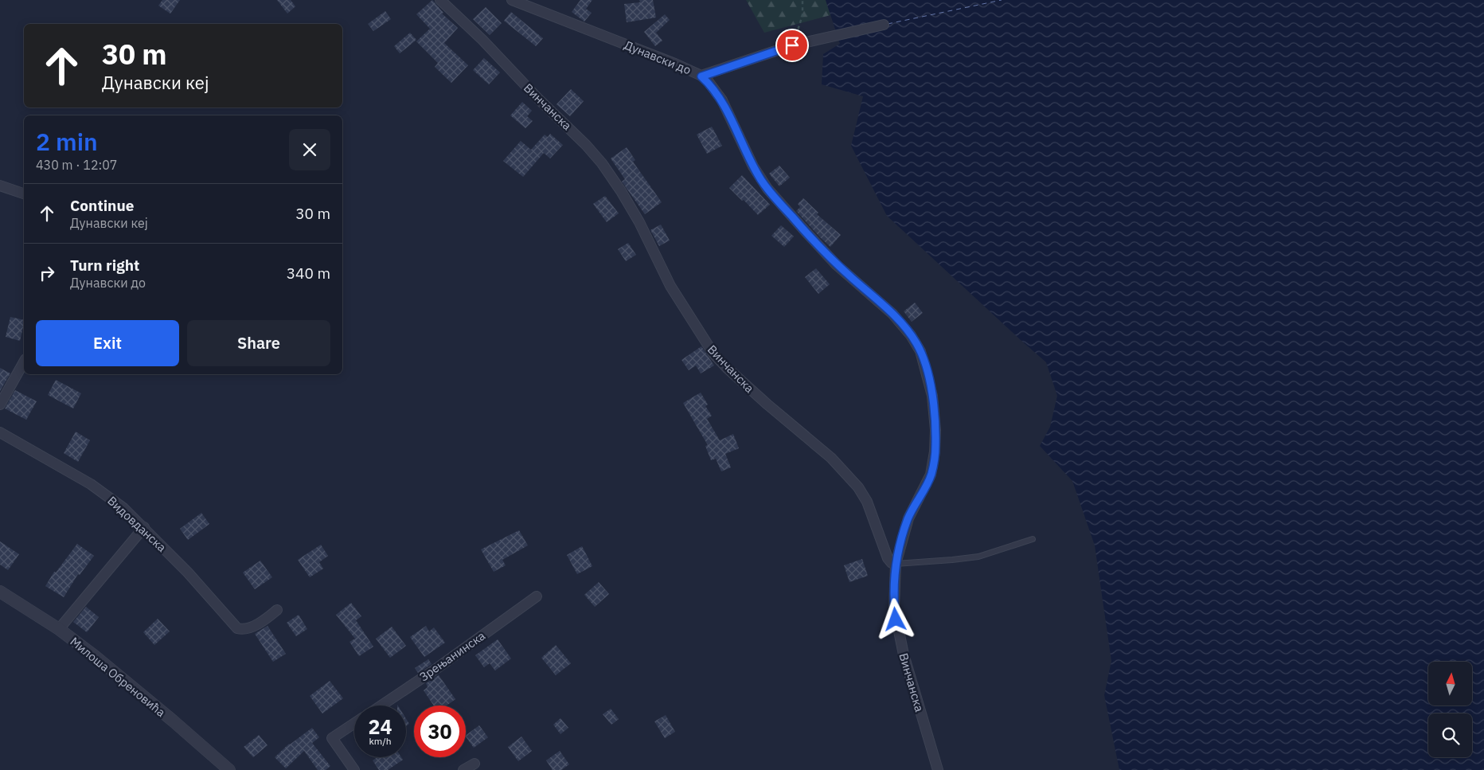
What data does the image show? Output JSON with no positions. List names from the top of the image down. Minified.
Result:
{"streets":{"street":["Дунавски до","Винчанска","Видовданска","Зрењанинска","Милоша Обреновића"]},"north":"top","page":{"turn":["30 m","Дунавски кеј"],"heading":["2 min","430 m · 12:07"],"list":[{"name":"Continue","note":"Дунавски кеј","value":"30 m"},{"name":"Turn right","note":"Дунавски до","value":"340 m"}],"buttons":["Exit","Share"],"speed":"24 km/h","limit":"30"}}
